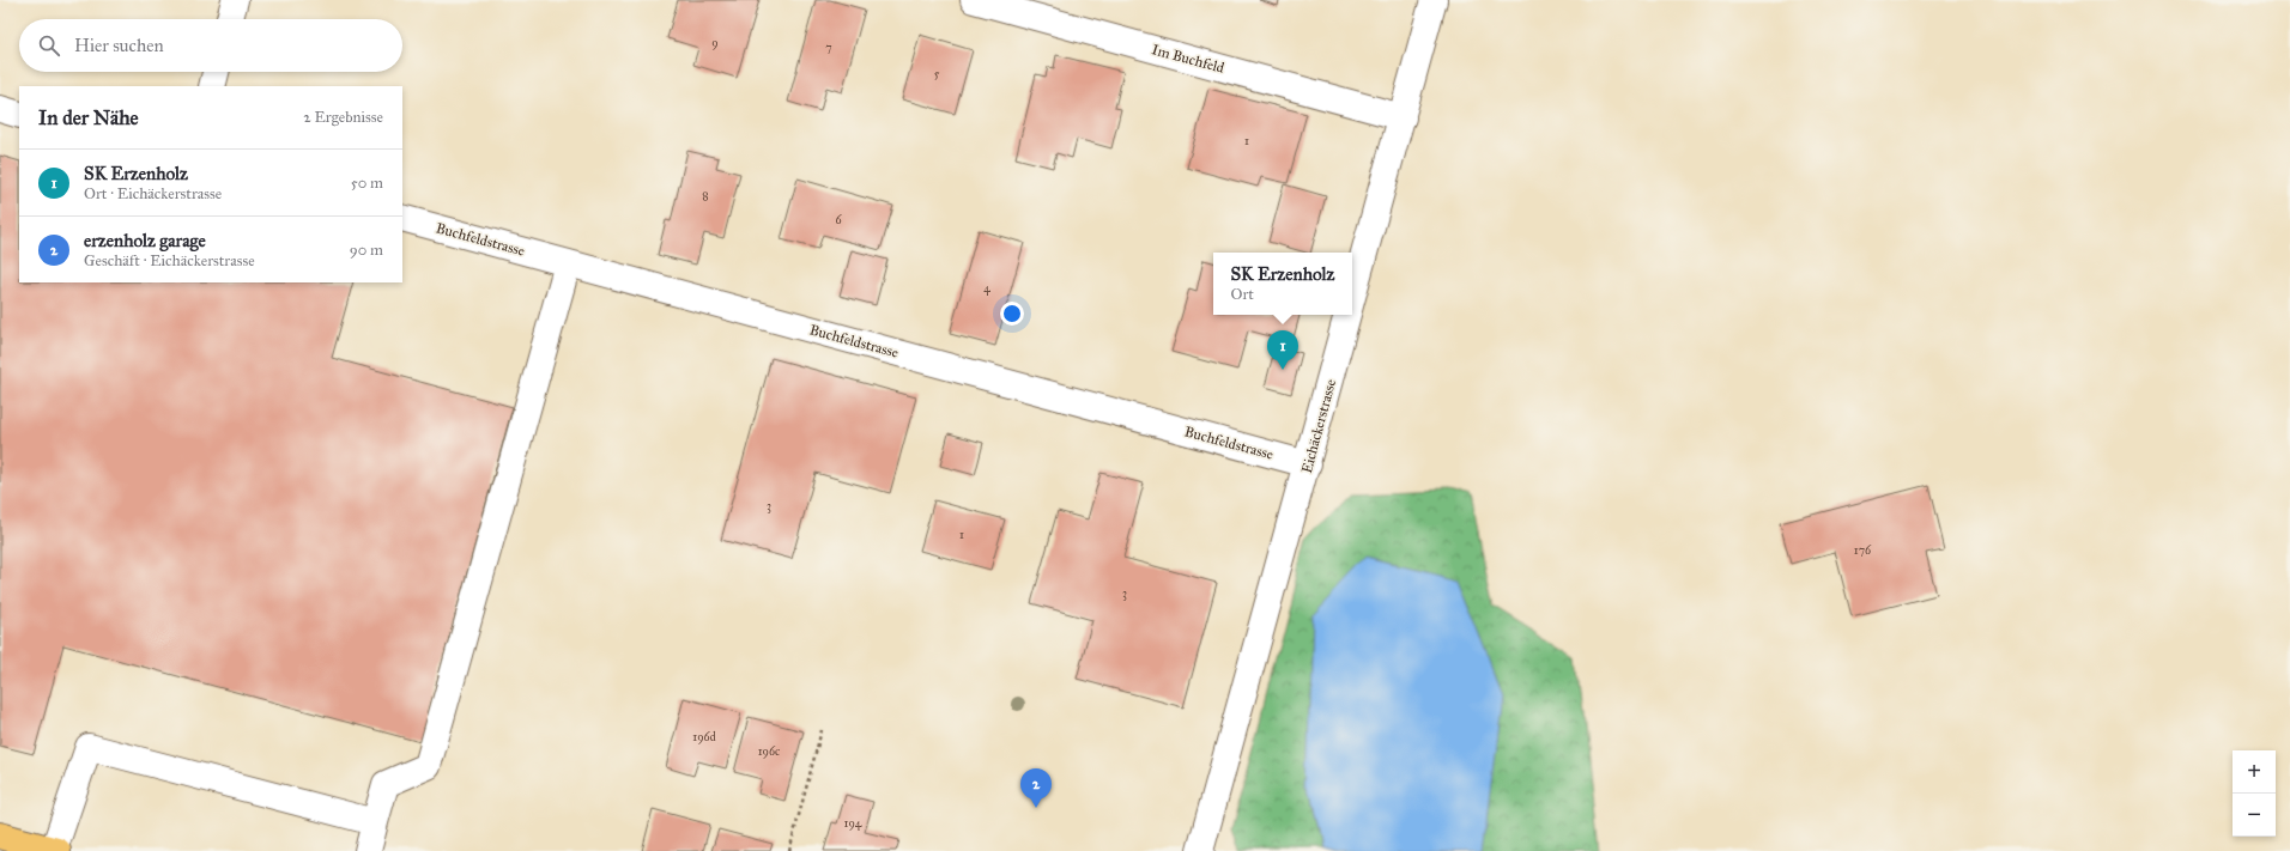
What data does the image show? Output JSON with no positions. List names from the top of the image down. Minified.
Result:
{"streets":{"street":["Im Buchfeld","Buchfeldstrasse","Eichäckerstrasse"]},"crossings":[["Im Buchfeld","Eichäckerstrasse"],["Buchfeldstrasse","Eichäckerstrasse"]],"house_numbers":["9","7","5","1","8","6","4","3","1","176","3","196d","196c","194"],"page":{"search":"Hier suchen","heading":["In der Nähe","2 Ergebnisse"],"list":[{"mark":"1","name":"SK Erzenholz","note":"Ort · Eichäckerstrasse","value":"50 m"},{"mark":"2","name":"erzenholz garage","note":"Geschäft · Eichäckerstrasse","value":"90 m"}],"popup":["SK Erzenholz","Ort"],"pins":["1","2"],"map_buttons":["+","−"]}}
